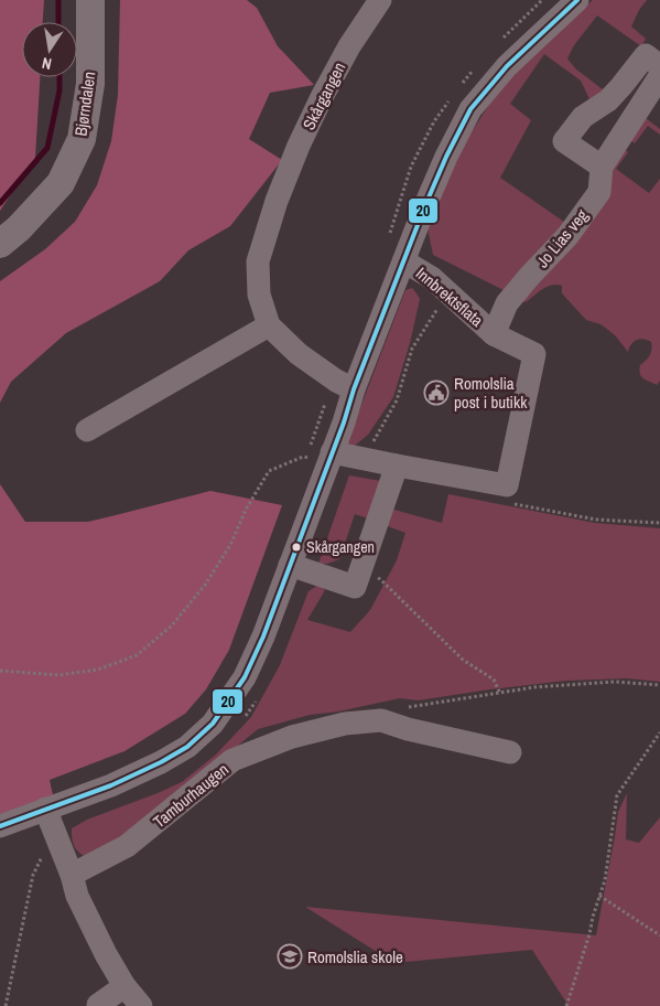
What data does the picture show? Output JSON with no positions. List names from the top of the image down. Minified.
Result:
{"streets":{"main road":["Bjørndalen"],"street":["Skårgangen","Jo Lias veg","Innbrektsflata","Tamburhaugen"]},"crossings":[["Jo Lias veg","Innbrektsflata"]],"places":{"public building":["Romolslia post i butikk"],"other":["Skårgangen"],"school or university":["Romolslia skole"]},"lines":["transit line 20"],"north":"bottom"}
